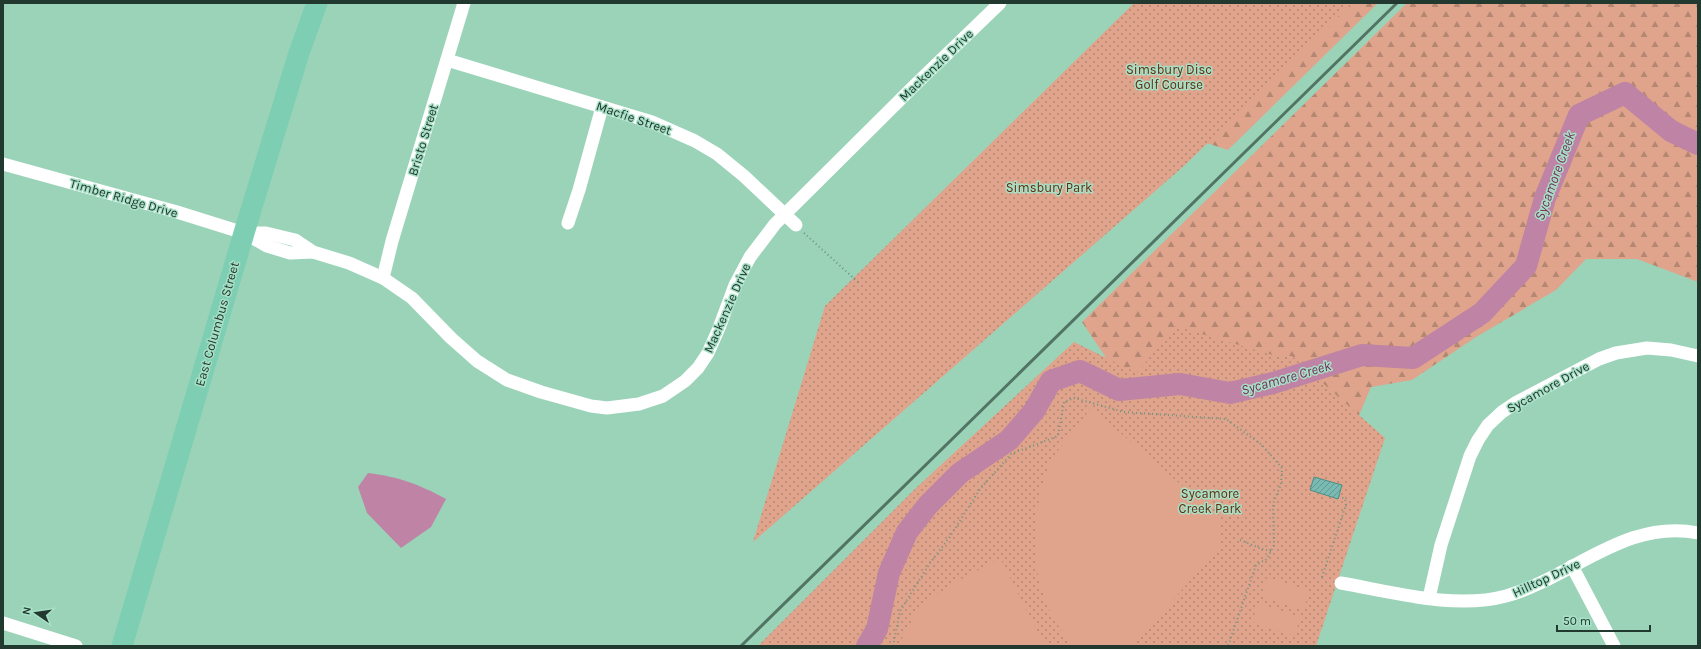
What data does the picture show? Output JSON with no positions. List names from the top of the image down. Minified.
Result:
{"streets":{"main road":["East Columbus Street"],"street":["Mackenzie Drive","Macfie Street","Bristo Street","Timber Ridge Drive","Sycamore Drive","Hilltop Drive"]},"crossings":[["Mackenzie Drive","Macfie Street"],["Mackenzie Drive","Bristo Street"],["Mackenzie Drive","Timber Ridge Drive"],["Mackenzie Drive","East Columbus Street"],["Macfie Street","Bristo Street"],["Timber Ridge Drive","East Columbus Street"],["Sycamore Drive","Hilltop Drive"]],"water":["Sycamore Creek"],"parks":["Simsbury Disc Golf Course","Simsbury Park","Sycamore Creek Park"],"scale_bar":"50 m","north":"left"}
